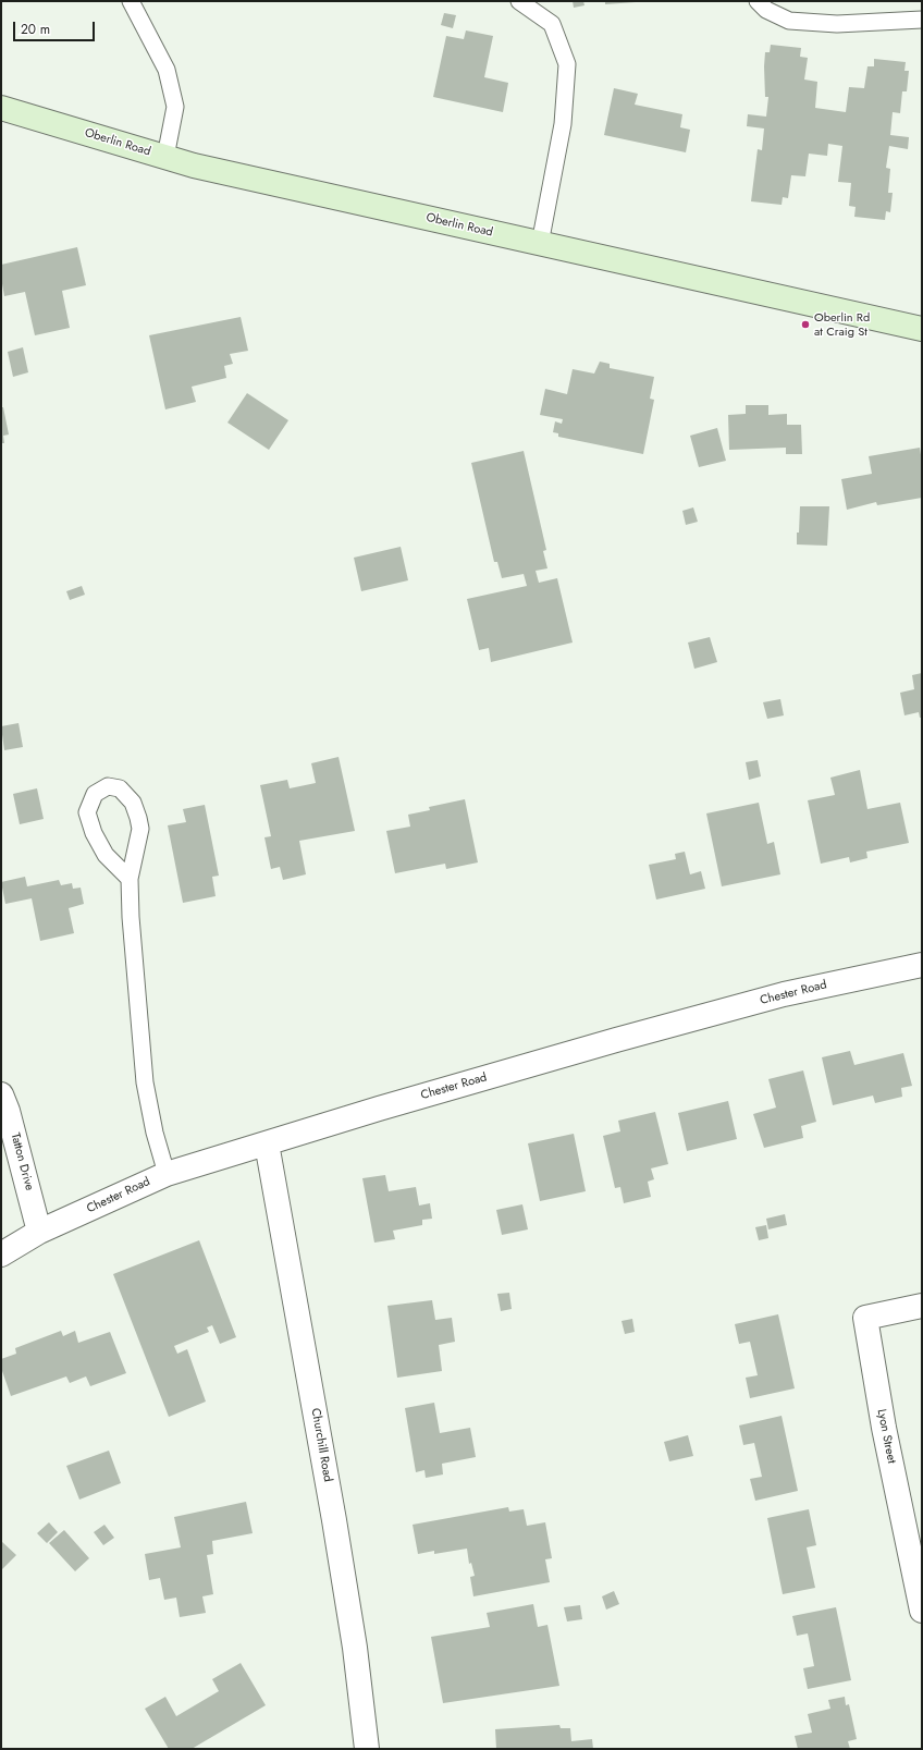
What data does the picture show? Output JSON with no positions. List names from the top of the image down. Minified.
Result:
{"streets":{"main road":["Oberlin Road"],"street":["Chester Road","Tatton Drive","Lyon Street","Churchill Road"]},"crossings":[["Chester Road","Tatton Drive"],["Chester Road","Churchill Road"]],"places":["Oberlin Rd at Craig St"],"scale_bar":"20 m"}
